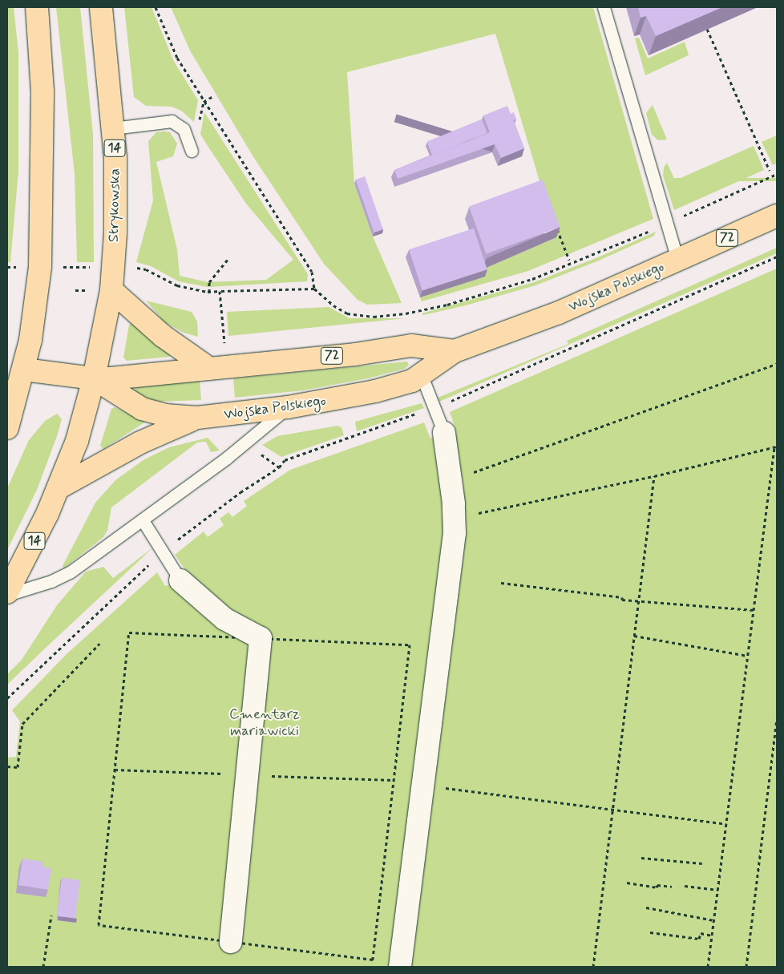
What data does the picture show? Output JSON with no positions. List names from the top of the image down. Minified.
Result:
{"streets":{"main road":["14","Strykowska","72","Wojska Polskiego"]},"crossings":[["14","Strykowska"],["14","72"],["14","Wojska Polskiego"],["Strykowska","Wojska Polskiego"],["72","Wojska Polskiego"]],"parks":["Cmentarz mariawicki"]}
